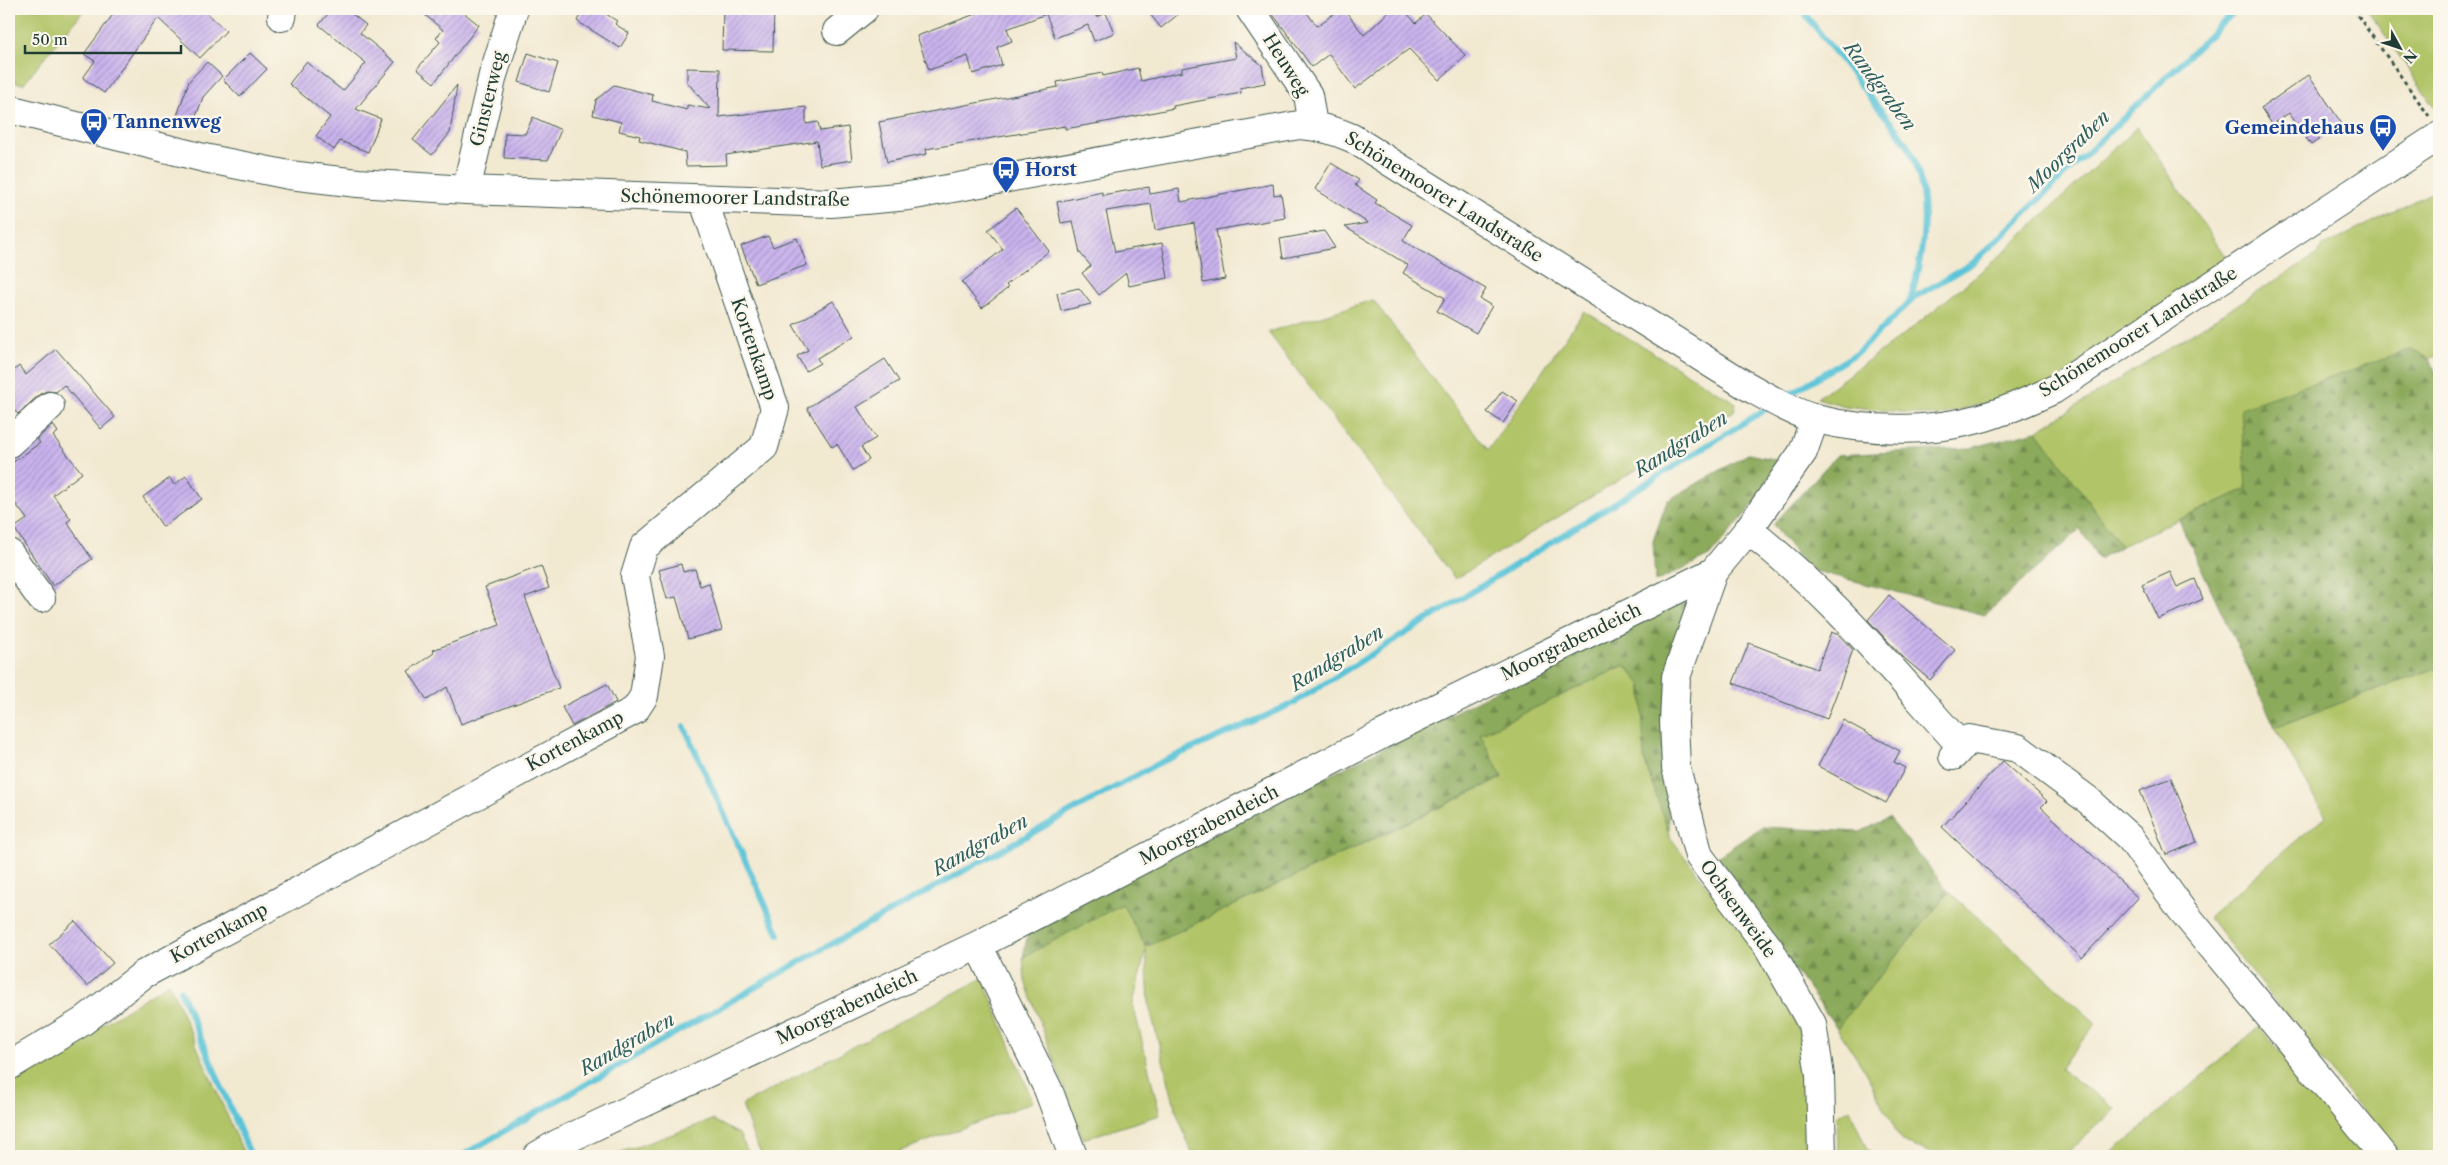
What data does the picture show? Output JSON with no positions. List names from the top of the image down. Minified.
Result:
{"streets":{"street":["Heuweg","Ginsterweg","Schönemoorer Landstraße","Kortenkamp","Moorgrabendeich","Ochsenweide"]},"crossings":[["Heuweg","Schönemoorer Landstraße"],["Ginsterweg","Schönemoorer Landstraße"],["Schönemoorer Landstraße","Kortenkamp"],["Schönemoorer Landstraße","Moorgrabendeich"],["Moorgrabendeich","Ochsenweide"]],"water":["Randgraben","Moorgraben"],"places":{"bus stop":["Tannenweg","Gemeindehaus","Horst"]},"scale_bar":"50 m","north":"bottom right"}
